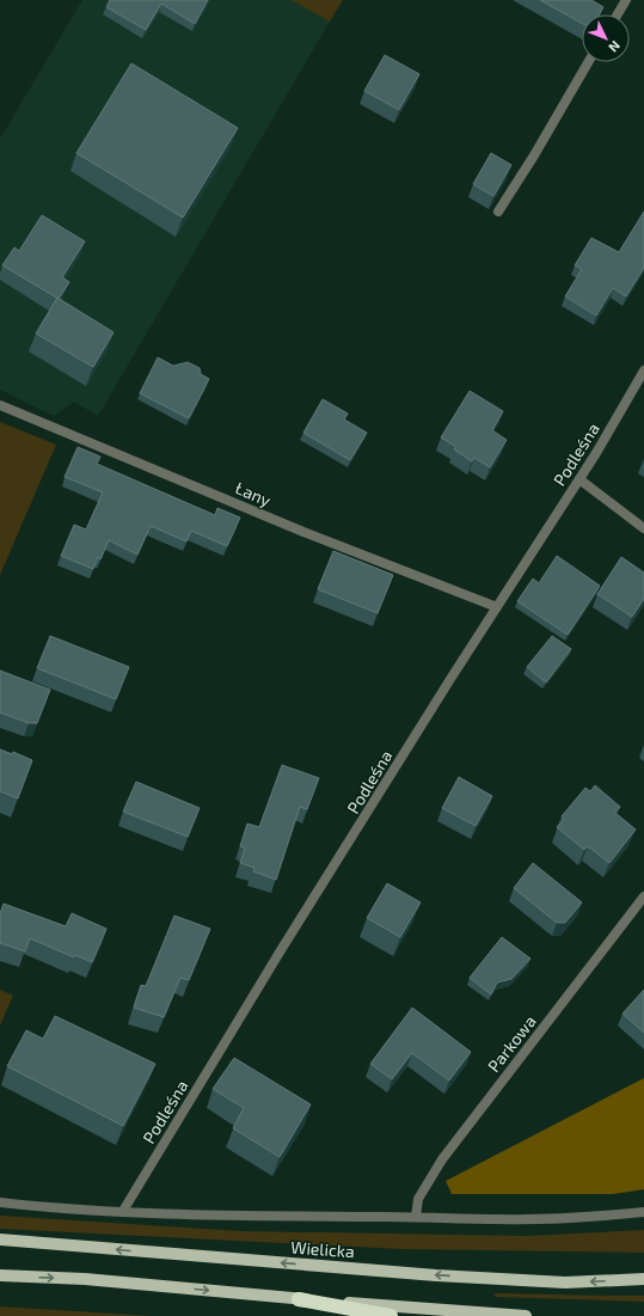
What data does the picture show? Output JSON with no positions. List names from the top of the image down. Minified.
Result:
{"streets":{"main road":["Wielicka"],"street":["Podleśna","Łany","Parkowa"]},"crossings":[["Podleśna","Łany"]],"north":"bottom right"}
